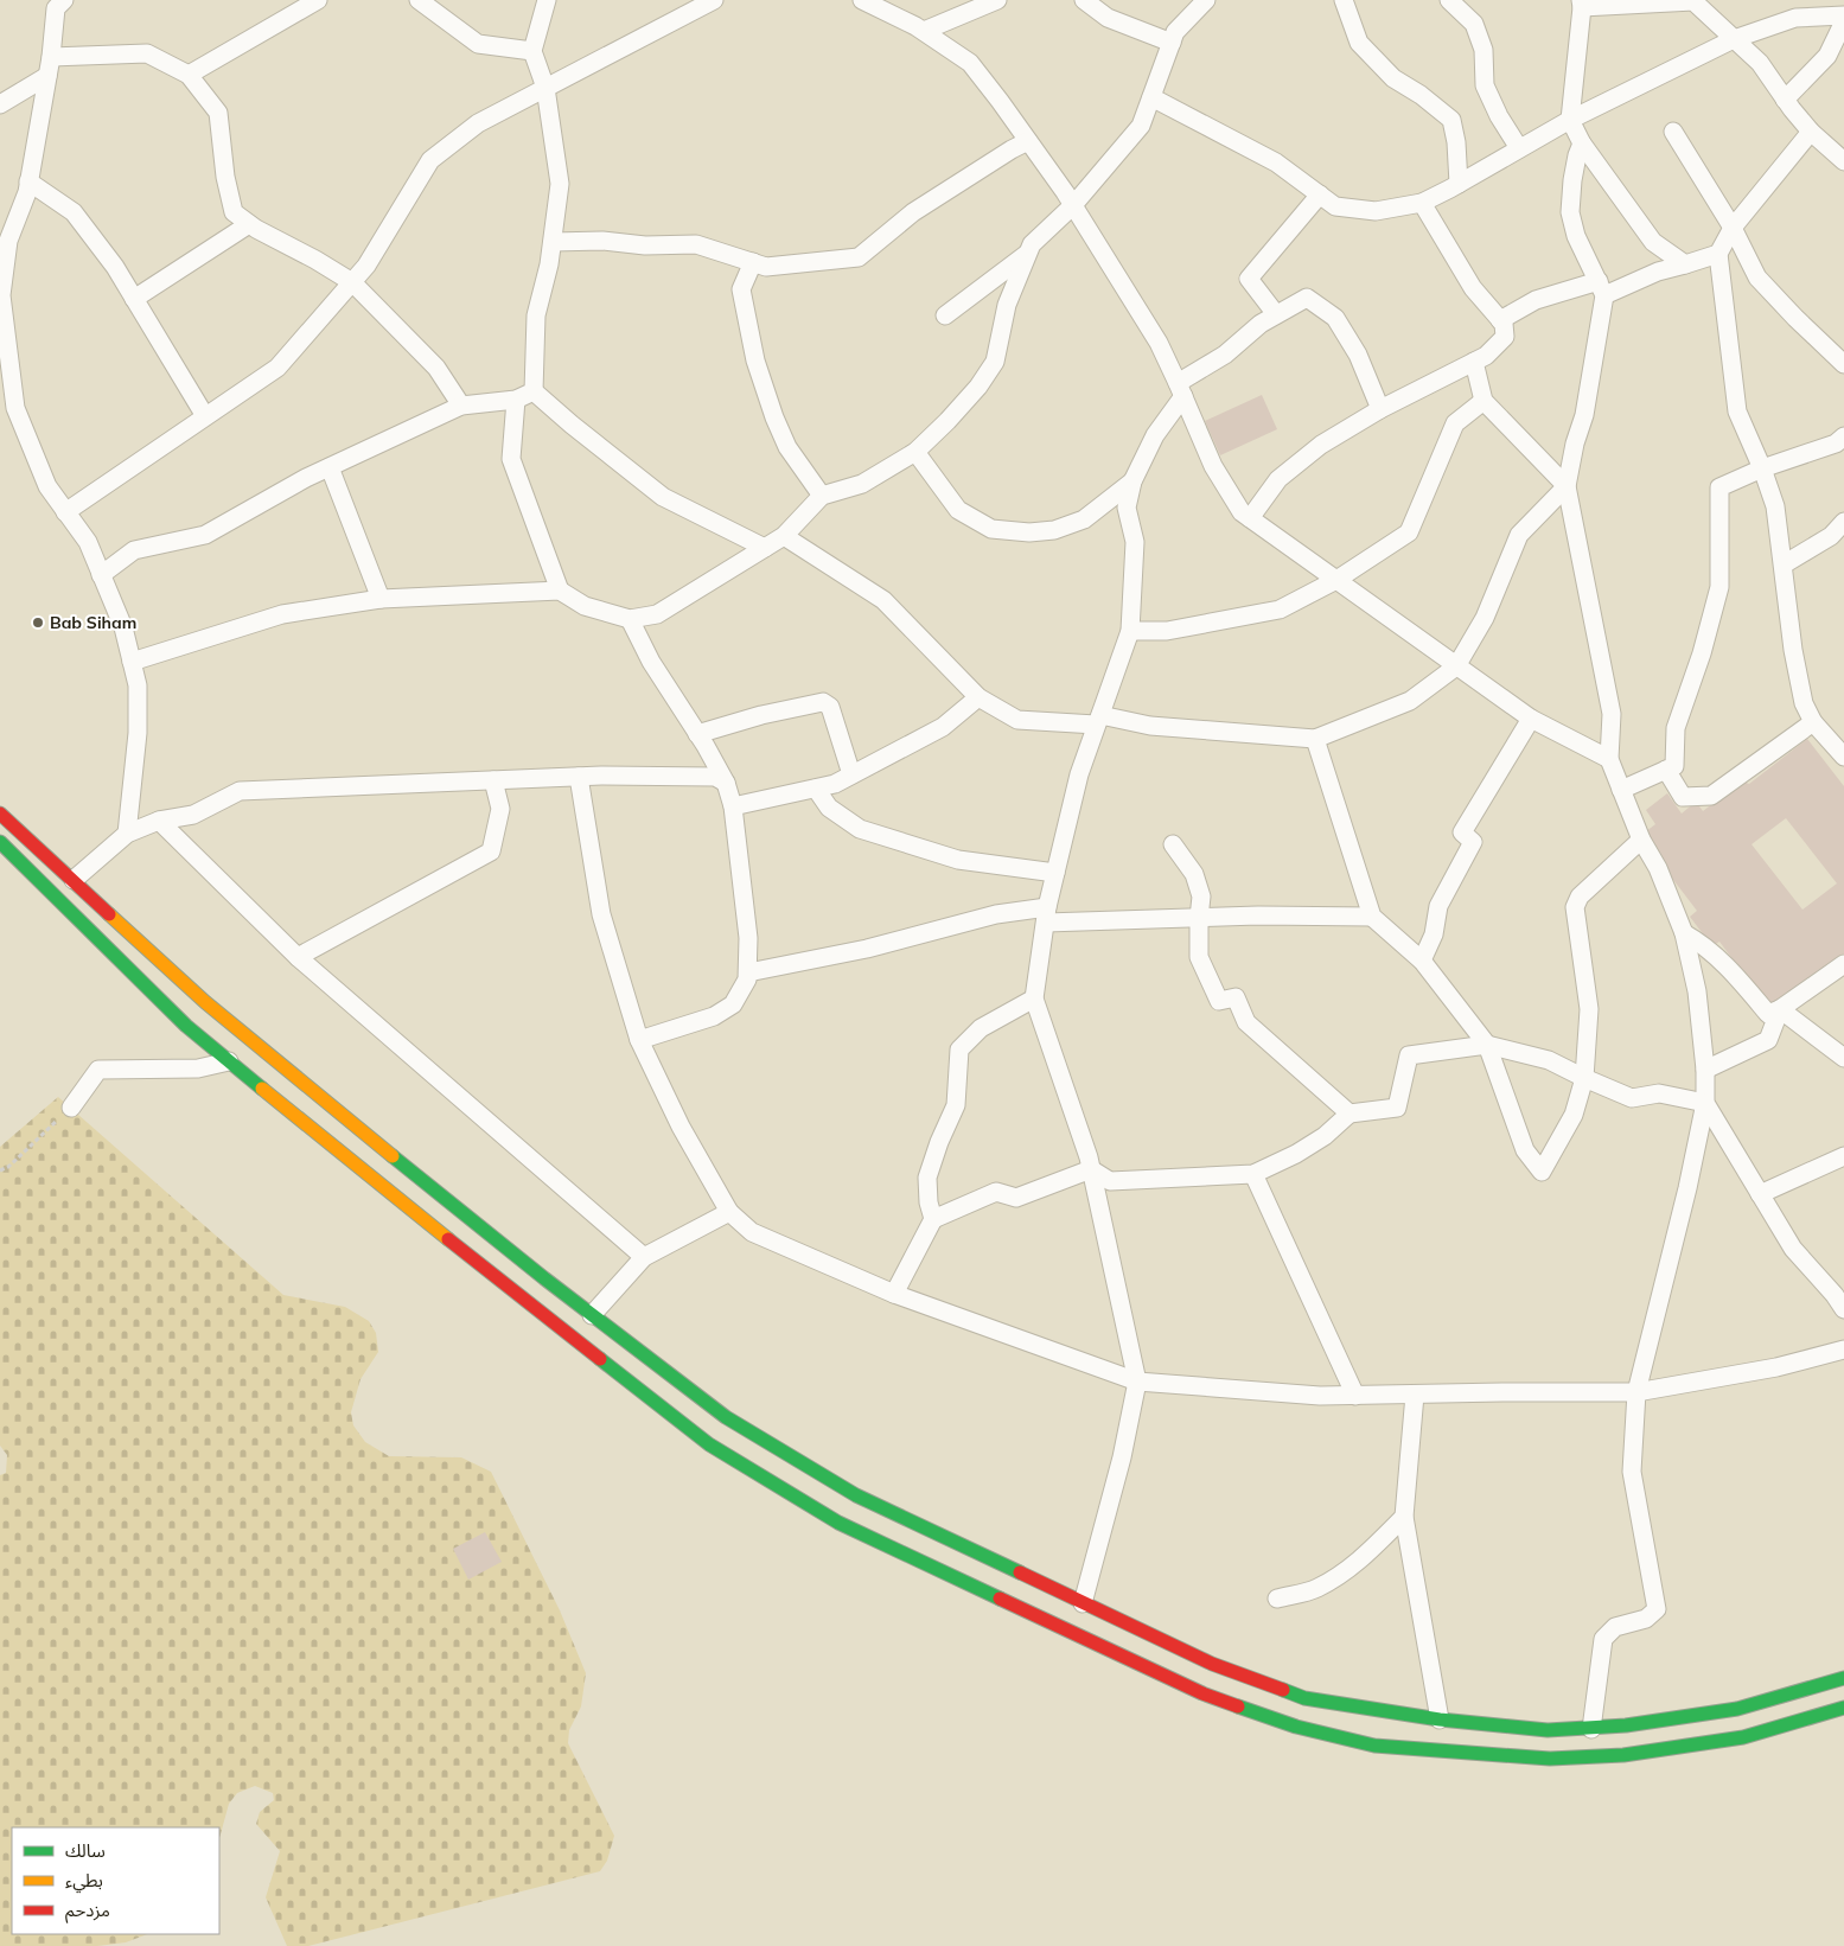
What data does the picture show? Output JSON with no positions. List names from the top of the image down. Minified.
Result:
{"places":["Bab Siham"],"legend":["سالك","بطيء","مزدحم"]}
